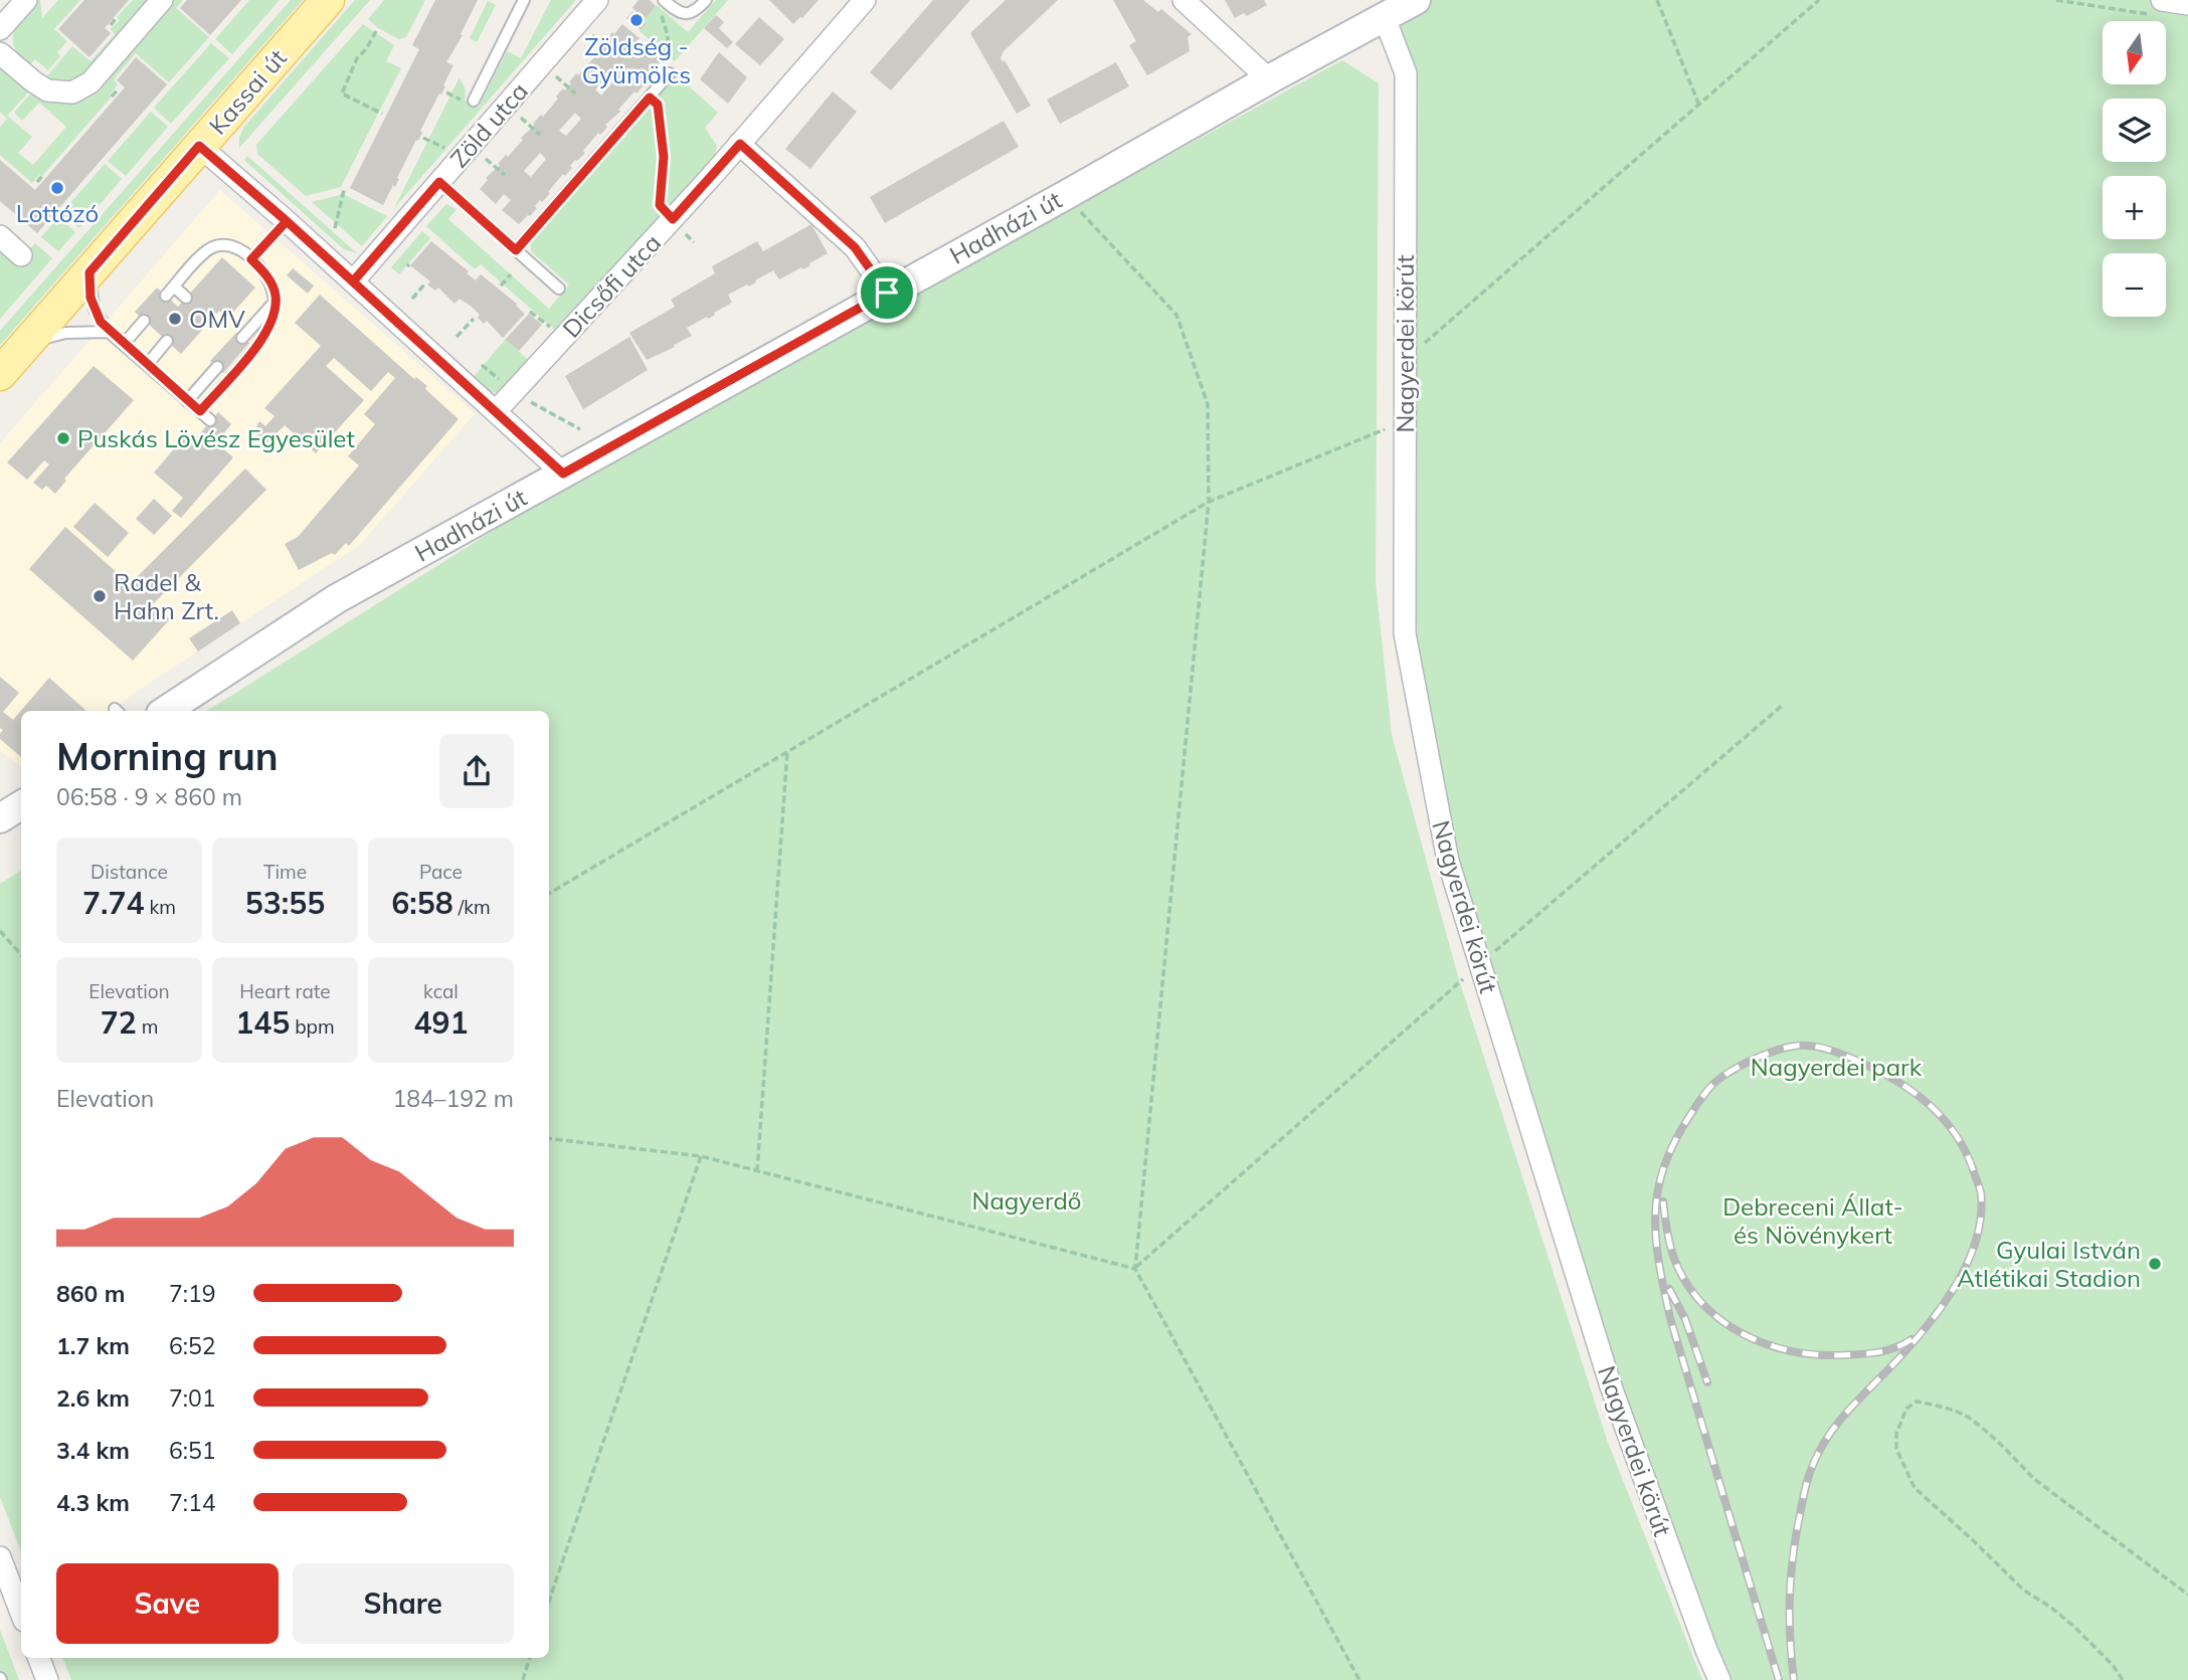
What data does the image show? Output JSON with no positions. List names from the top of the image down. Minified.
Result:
{"streets":{"main road":["Kassai út"],"street":["Zöld utca","Hadházi út","Dicsőfi utca","Nagyerdei körút"]},"crossings":[["Hadházi út","Nagyerdei körút"]],"parks":["Nagyerdei park","Nagyerdő","Debreceni Állat- és Növénykert"],"places":["Zöldség - Gyümölcs","Lottózó","OMV","Puskás Lövész Egyesület","Radel & Hahn Zrt.","Gyulai István Atlétikai Stadion"],"north":"bottom","page":{"map_buttons":["+","−"],"heading":["Morning run","06:58 · 9 × 860 m"],"stats":[["Distance","7.74 km"],["Time","53:55"],["Pace","6:58 /km"],["Elevation","72 m"],["Heart rate","145 bpm"],["kcal","491"]],"chart":["Elevation","184–192 m"],"list":[{"name":"860 m","note":"7:19"},{"name":"1.7 km","note":"6:52"},{"name":"2.6 km","note":"7:01"},{"name":"3.4 km","note":"6:51"},{"name":"4.3 km","note":"7:14"}],"buttons":["Save","Share"]}}
